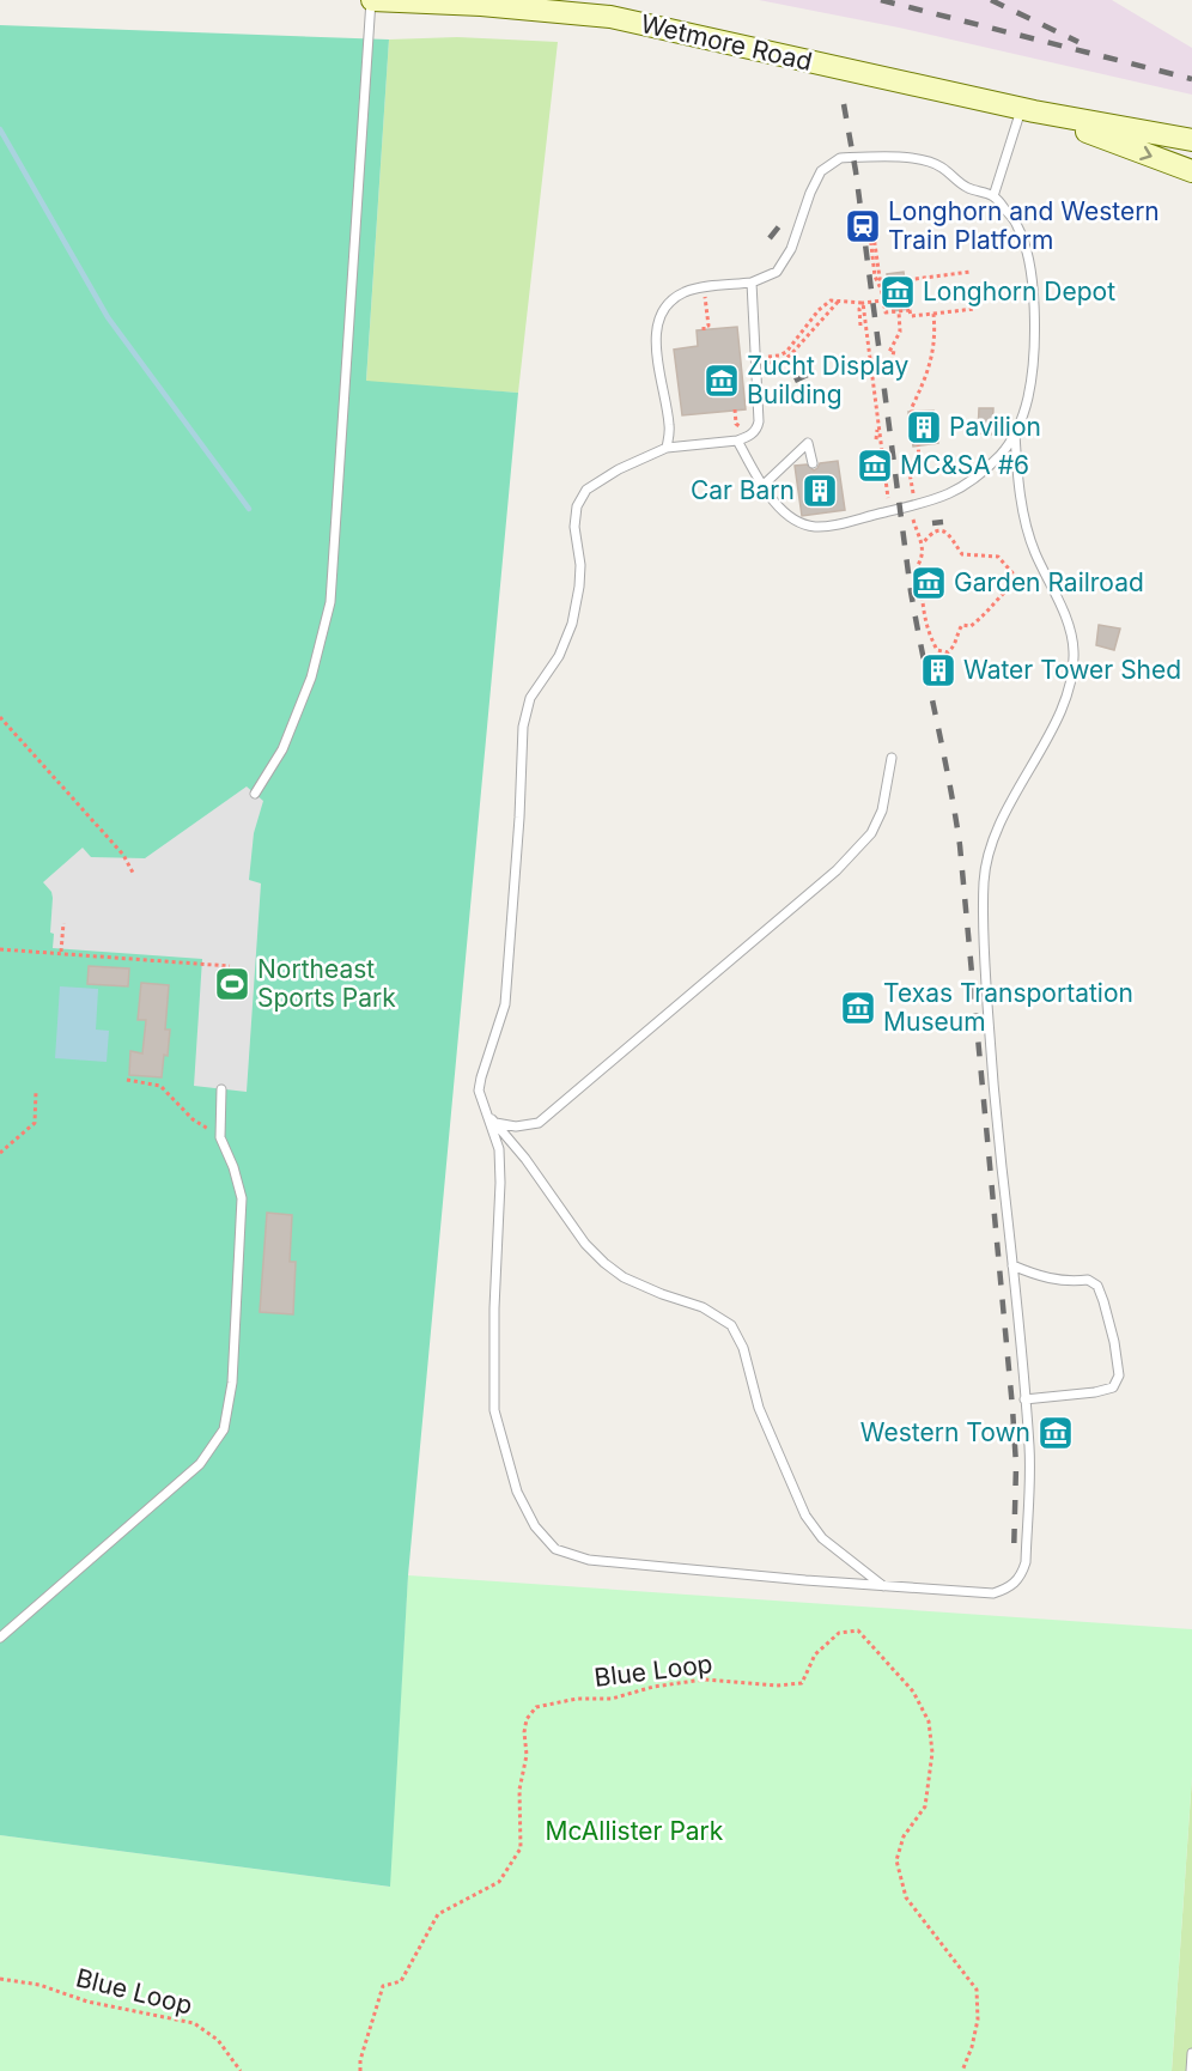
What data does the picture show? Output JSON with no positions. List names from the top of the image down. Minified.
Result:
{"streets":{"main road":["Wetmore Road"],"path":["Blue Loop"]},"parks":["McAllister Park"],"places":{"station":["Longhorn and Western Train Platform"],"museum":["Longhorn Depot","Zucht Display Building","MC&SA #6","Garden Railroad","Texas Transportation Museum","Western Town"],"building":["Pavilion","Car Barn","Water Tower Shed"],"sports":["Northeast Sports Park"]}}
